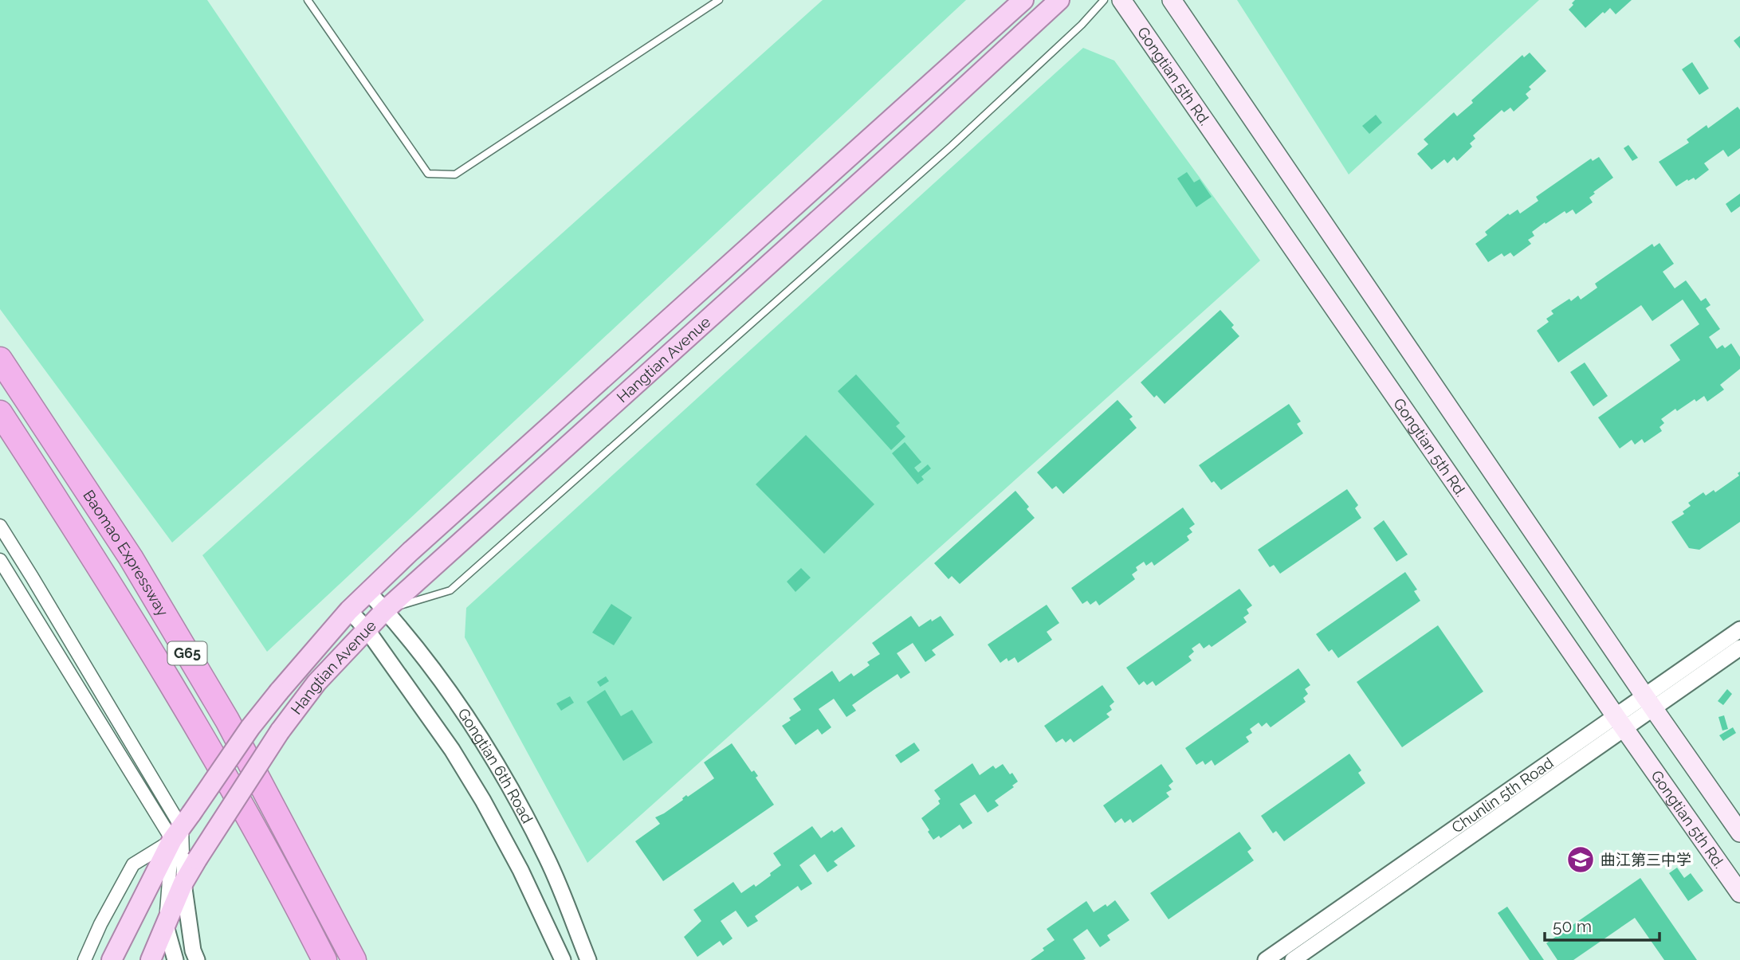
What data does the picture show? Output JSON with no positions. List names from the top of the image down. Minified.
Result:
{"streets":{"highway":["Baomao Expressway","G65"],"main road":["Gongtian 5th Rd.","Hangtian Avenue"],"street":["Gongtian 6th Road","Chunlin 5th Road"]},"crossings":[["Gongtian 5th Rd.","Chunlin 5th Road"],["Hangtian Avenue","Gongtian 6th Road"]],"places":{"school or university":["曲江第三中学"]},"scale_bar":"50 m"}
